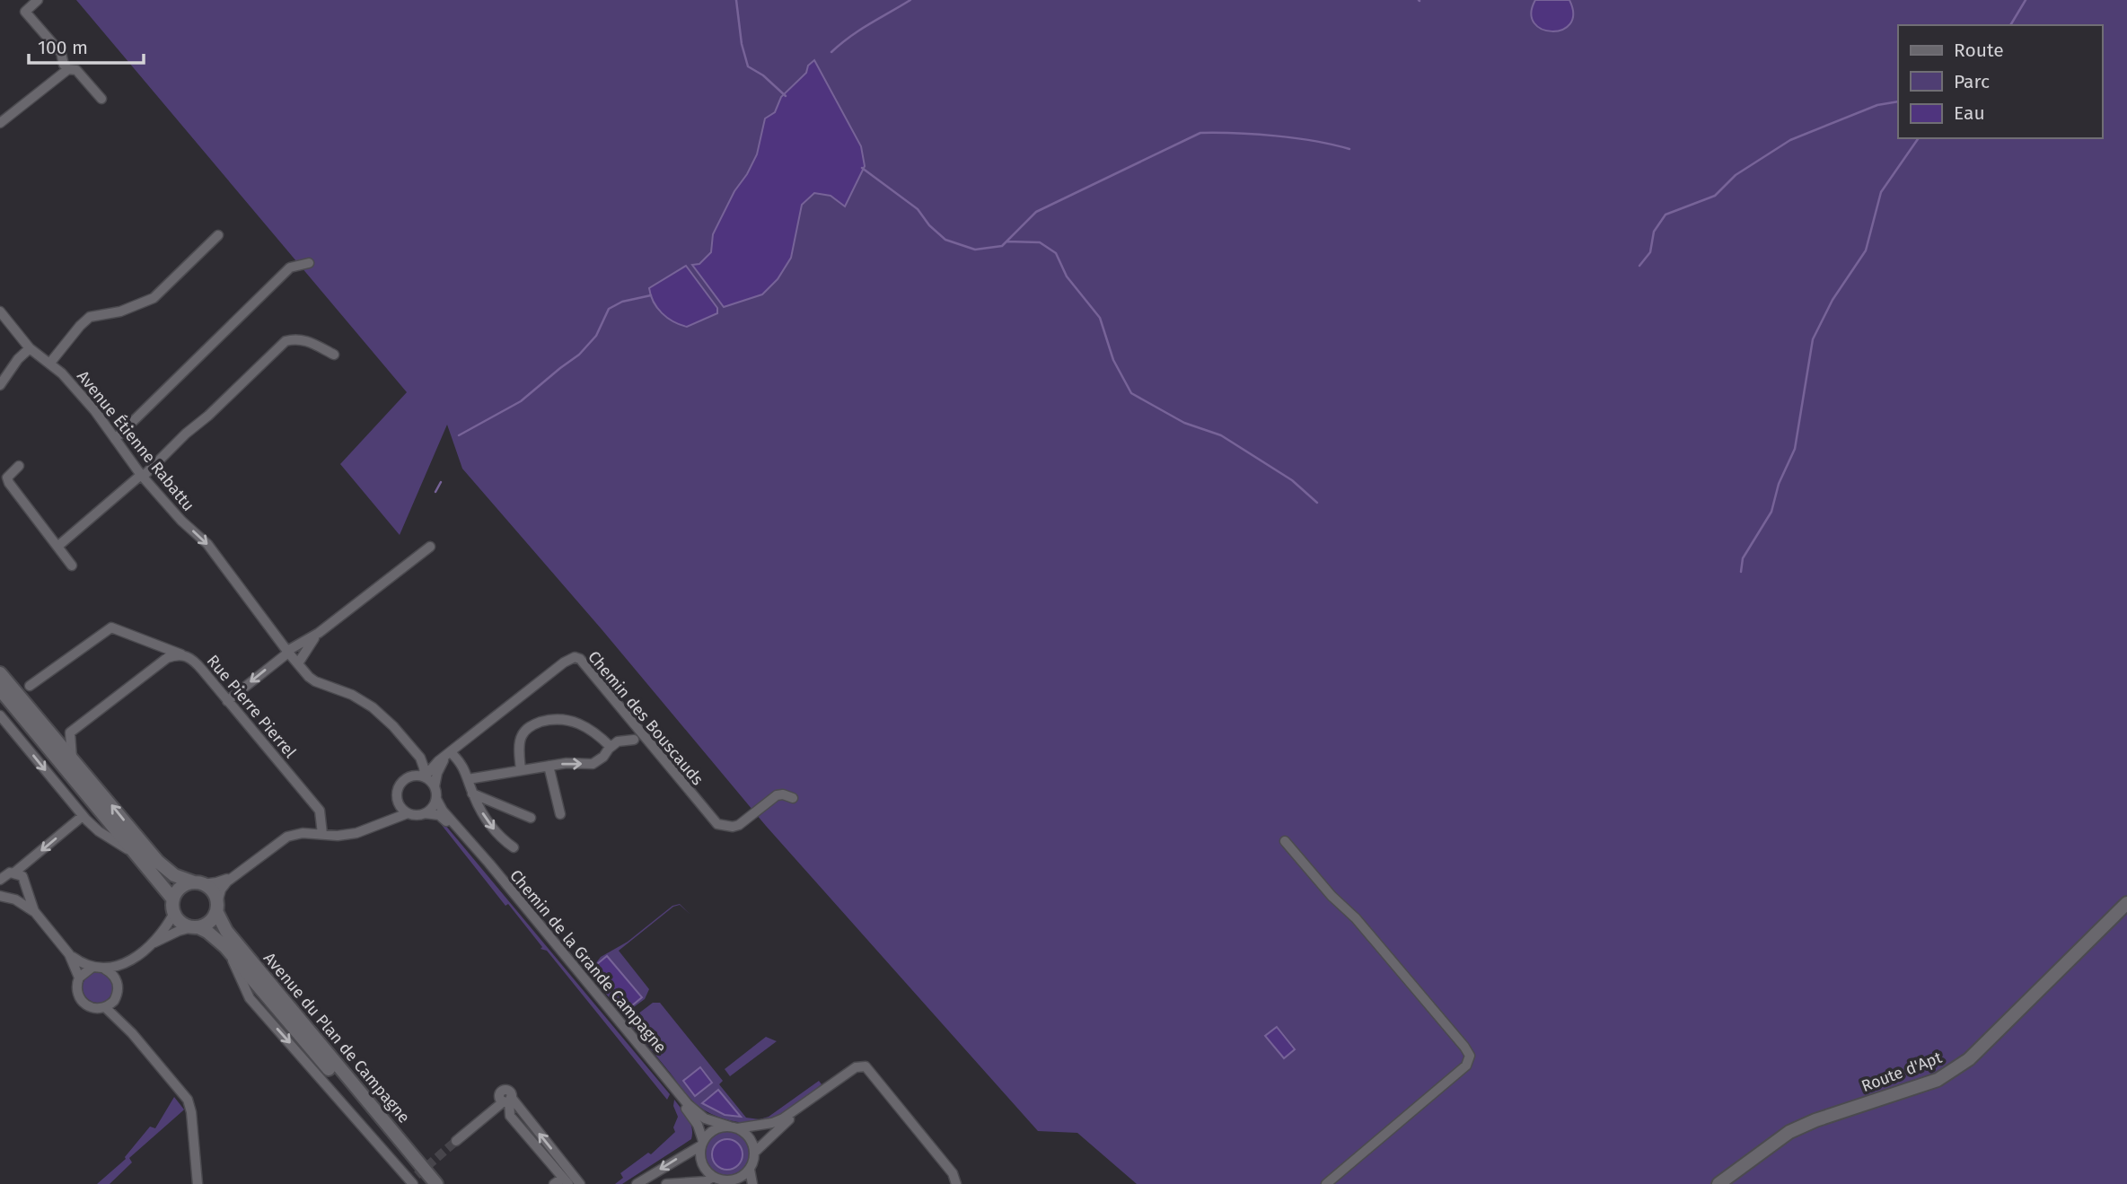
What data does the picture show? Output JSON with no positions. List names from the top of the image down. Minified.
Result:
{"streets":{"main road":["Avenue du Plan de Campagne","Route d'Apt"],"street":["Avenue Étienne Rabattu","Rue Pierre Pierrel","Chemin des Bouscauds","Chemin de la Grande Campagne"]},"crossings":[["Chemin des Bouscauds","Chemin de la Grande Campagne"]],"one_way":["Avenue Étienne Rabattu"],"legend":["Route","Parc","Eau"],"scale_bar":"100 m"}
